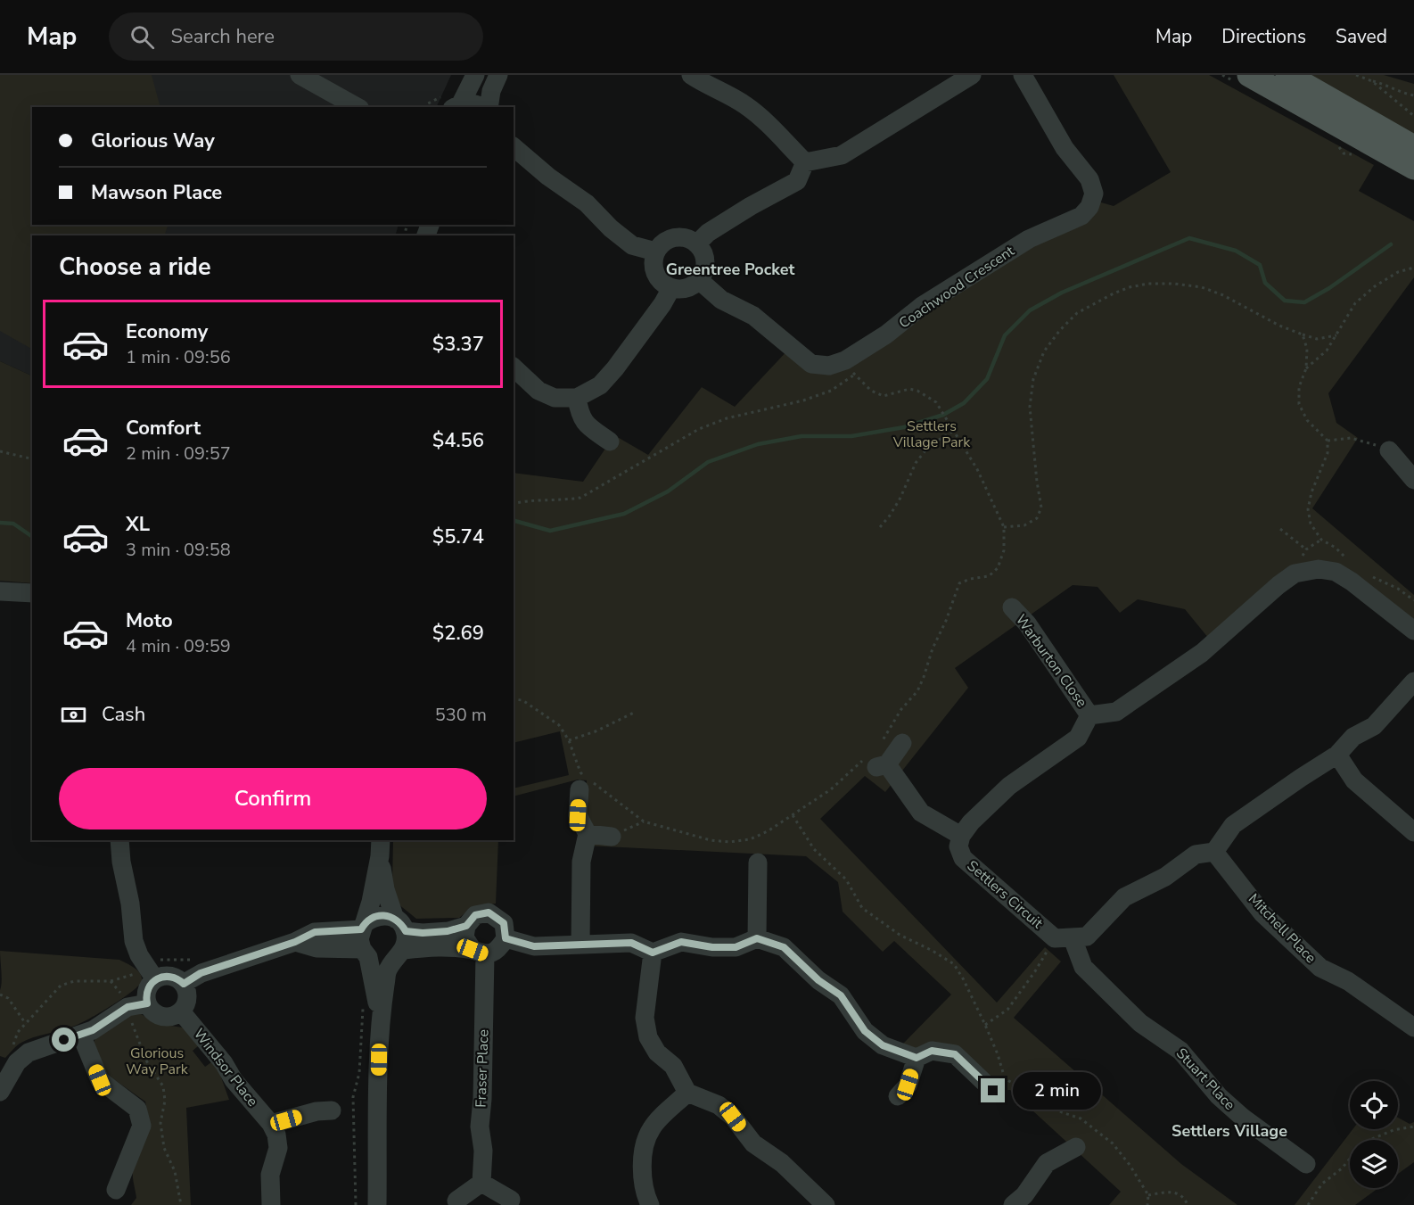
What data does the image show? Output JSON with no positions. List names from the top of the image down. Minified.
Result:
{"streets":{"street":["Coachwood Crescent","Warburton Close","Settlers Circuit","Mitchell Place","Windsor Place","Fraser Place","Stuart Place"]},"crossings":[["Settlers Circuit","Stuart Place"]],"districts":["Greentree Pocket","Settlers Village"],"parks":["Settlers Village Park","Glorious Way Park"],"page":{"header":"Map","search":"Search here","nav":["Map","Directions","Saved"],"banner":["Glorious Way","Mawson Place"],"heading":"Choose a ride","list":[{"name":"Economy","note":"1 min · 09:56","value":"$3.37"},{"name":"Comfort","note":"2 min · 09:57","value":"$4.56"},{"name":"XL","note":"3 min · 09:58","value":"$5.74"},{"name":"Moto","note":"4 min · 09:59","value":"$2.69"}],"pay":["Cash","530 m"],"buttons":"Confirm","bubble":"2 min"}}
